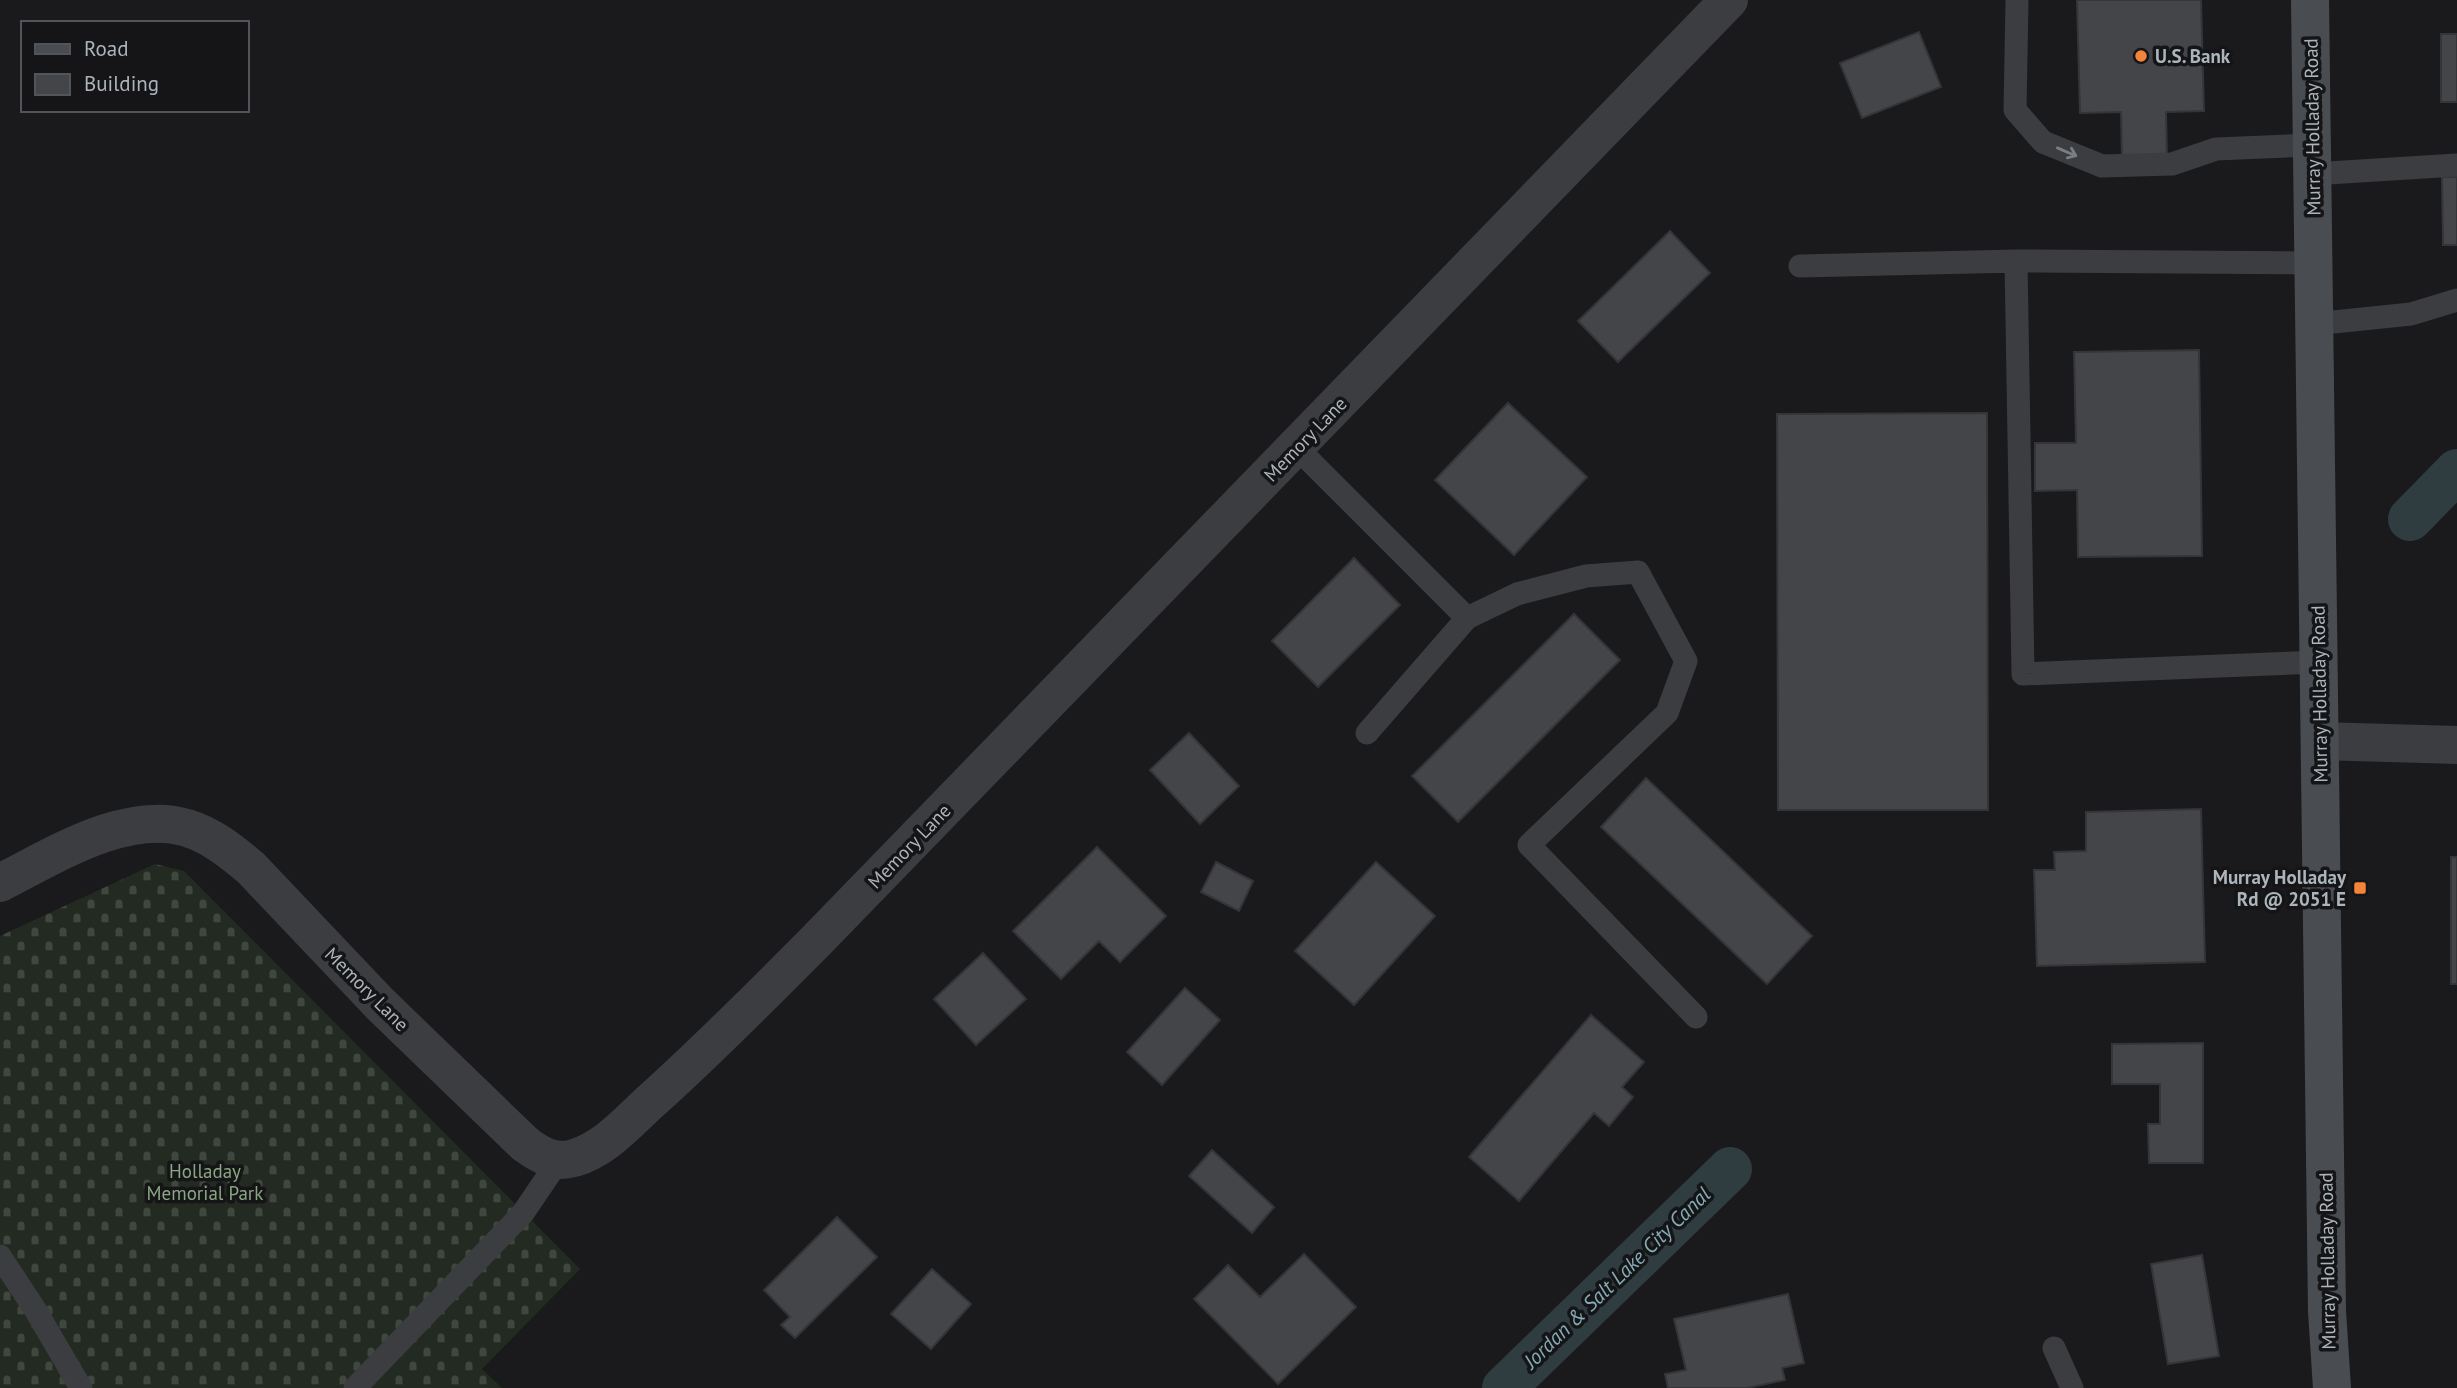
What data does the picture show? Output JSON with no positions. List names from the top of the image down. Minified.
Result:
{"streets":{"main road":["Murray Holladay Road"],"street":["Memory Lane"]},"water":["Jordan & Salt Lake City Canal"],"parks":["Holladay Memorial Park"],"places":{"other":["U.S. Bank"],"transit":["Murray Holladay Rd @ 2051 E"]},"legend":["Road","Building"]}
